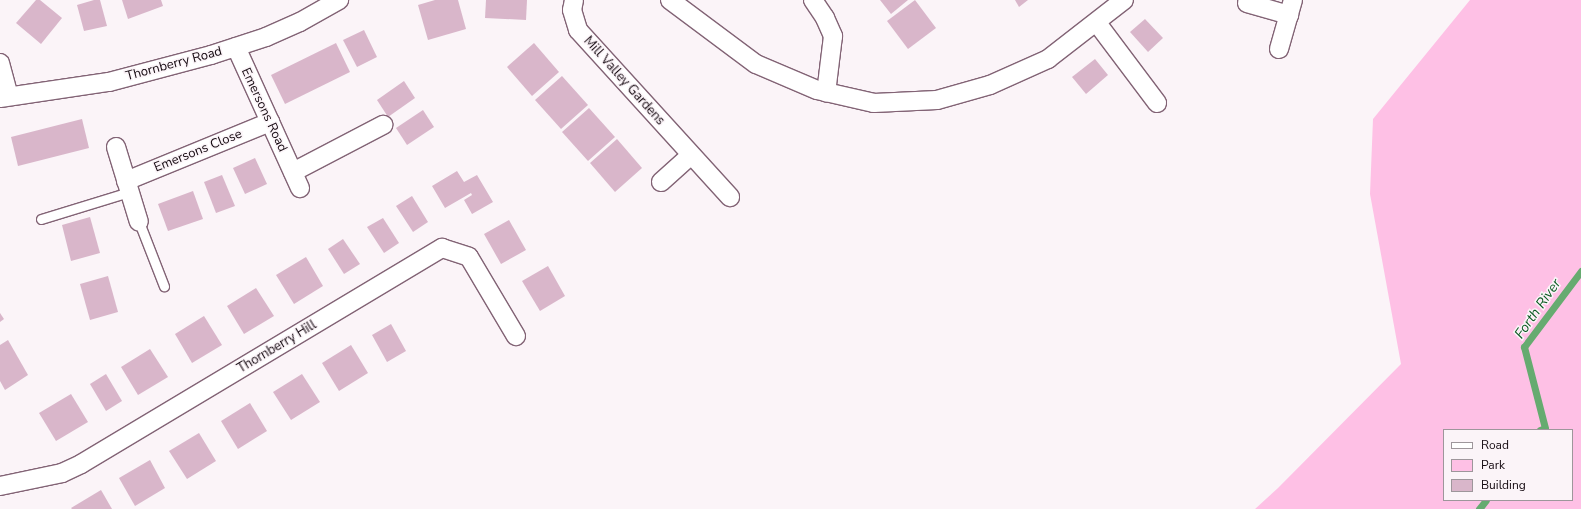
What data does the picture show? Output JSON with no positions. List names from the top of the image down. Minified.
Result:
{"streets":{"street":["Thornberry Road","Mill Valley Gardens","Emersons Road","Emersons Close","Thornberry Hill"]},"crossings":[["Thornberry Road","Emersons Road"],["Emersons Road","Emersons Close"]],"water":["Forth River"],"legend":["Road","Park","Building"]}
